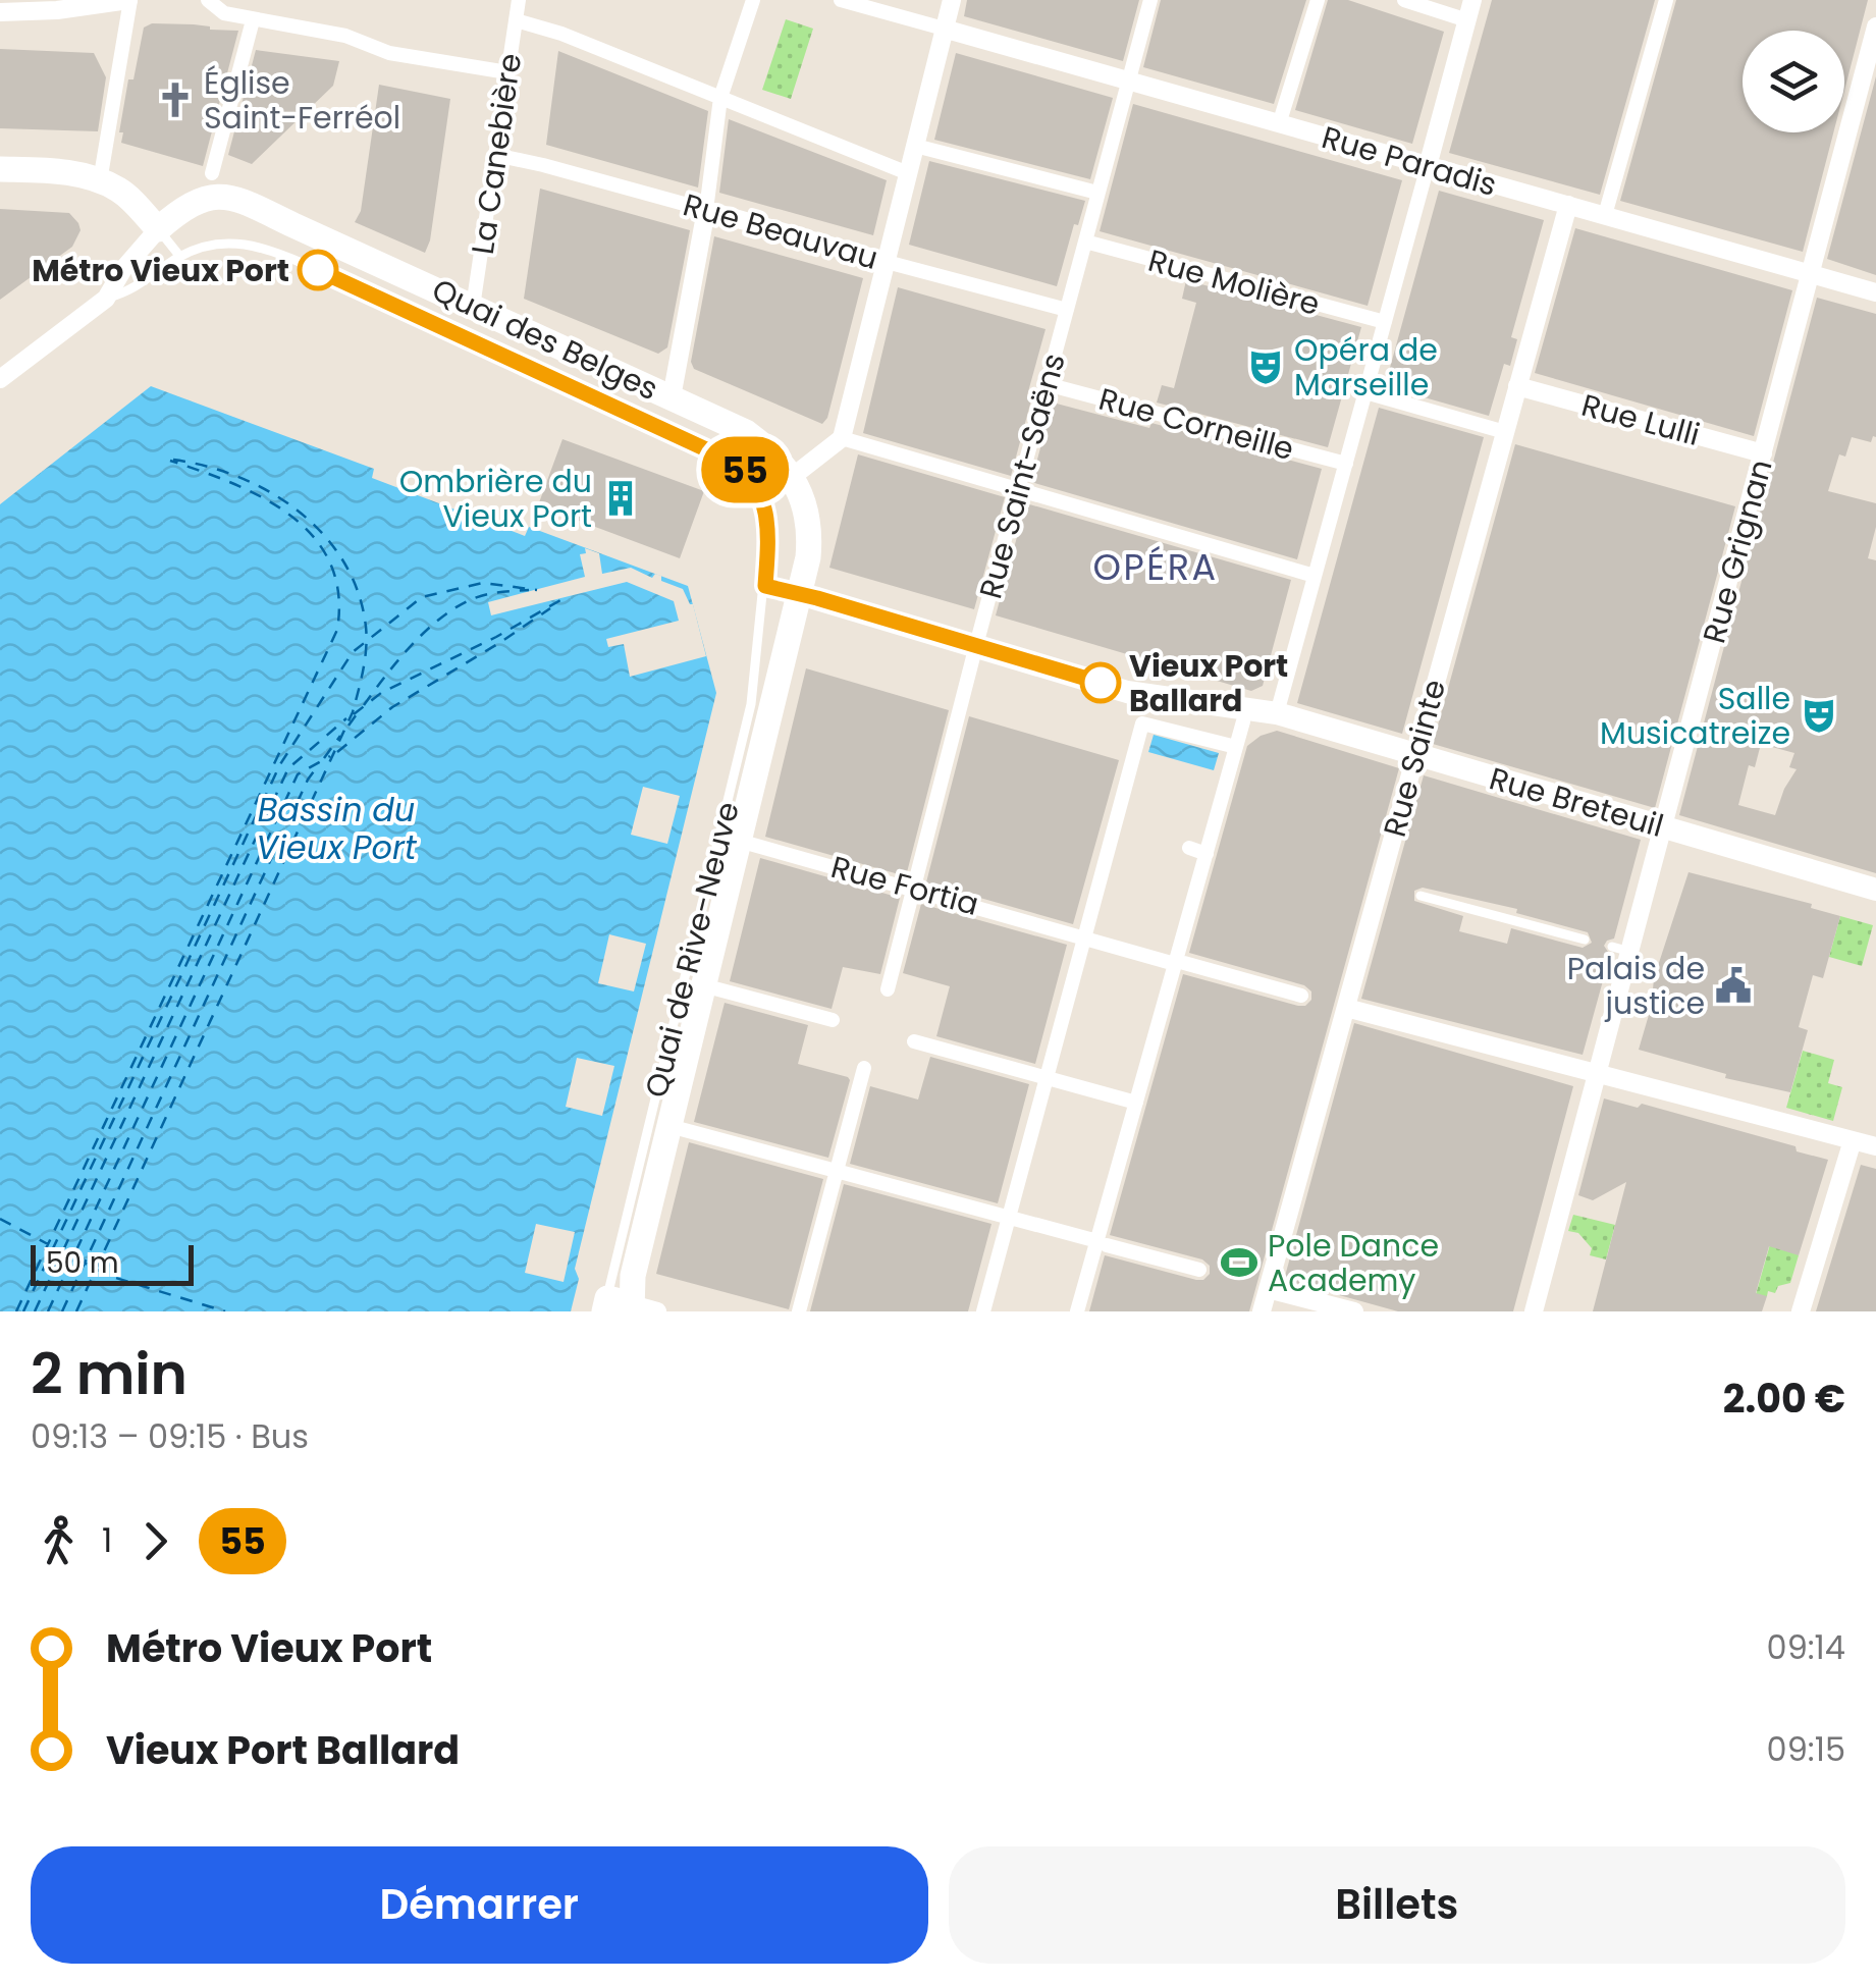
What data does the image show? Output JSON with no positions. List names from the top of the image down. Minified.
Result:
{"streets":{"main road":["Quai des Belges","Quai de Rive-Neuve"],"street":["La Canebière","Rue Paradis","Rue Beauvau","Rue Molière","Rue Lulli","Rue Corneille","Rue Saint-Saëns","Rue Grignan","Rue Sainte","Rue Breteuil","Rue Fortia"]},"crossings":[["La Canebière","Rue Beauvau"],["La Canebière","Quai des Belges"],["Rue Paradis","Rue Saint-Saëns"],["Rue Paradis","Rue Grignan"],["Rue Paradis","Rue Sainte"],["Rue Beauvau","Rue Saint-Saëns"],["Rue Molière","Rue Saint-Saëns"],["Quai des Belges","Rue Breteuil"],["Quai des Belges","Quai de Rive-Neuve"],["Rue Lulli","Rue Grignan"],["Rue Lulli","Rue Sainte"],["Rue Corneille","Rue Saint-Saëns"],["Rue Saint-Saëns","Rue Breteuil"],["Rue Saint-Saëns","Rue Fortia"],["Rue Grignan","Rue Breteuil"],["Rue Sainte","Rue Breteuil"],["Rue Breteuil","Quai de Rive-Neuve"],["Rue Fortia","Quai de Rive-Neuve"]],"districts":["OPÉRA"],"water":["Bassin du Vieux Port"],"places":{"church":["Église Saint-Ferréol"],"other":["Métro Vieux Port","Vieux Port Ballard"],"theatre":["Opéra de Marseille","Salle Musicatreize"],"building":["Ombrière du Vieux Port"],"public building":["Palais de justice"],"sports":["Pole Dance Academy"]},"lines":["bus line 55"],"scale_bar":"50 m","page":{"on_map":"55","scale":"50 m","heading":["2 min","09:13 – 09:15 · Bus","2.00 €"],"legs":["1","55"],"list":[{"name":"Métro Vieux Port","value":"09:14"},{"name":"Vieux Port Ballard","value":"09:15"}],"buttons":["Démarrer","Billets"]}}
